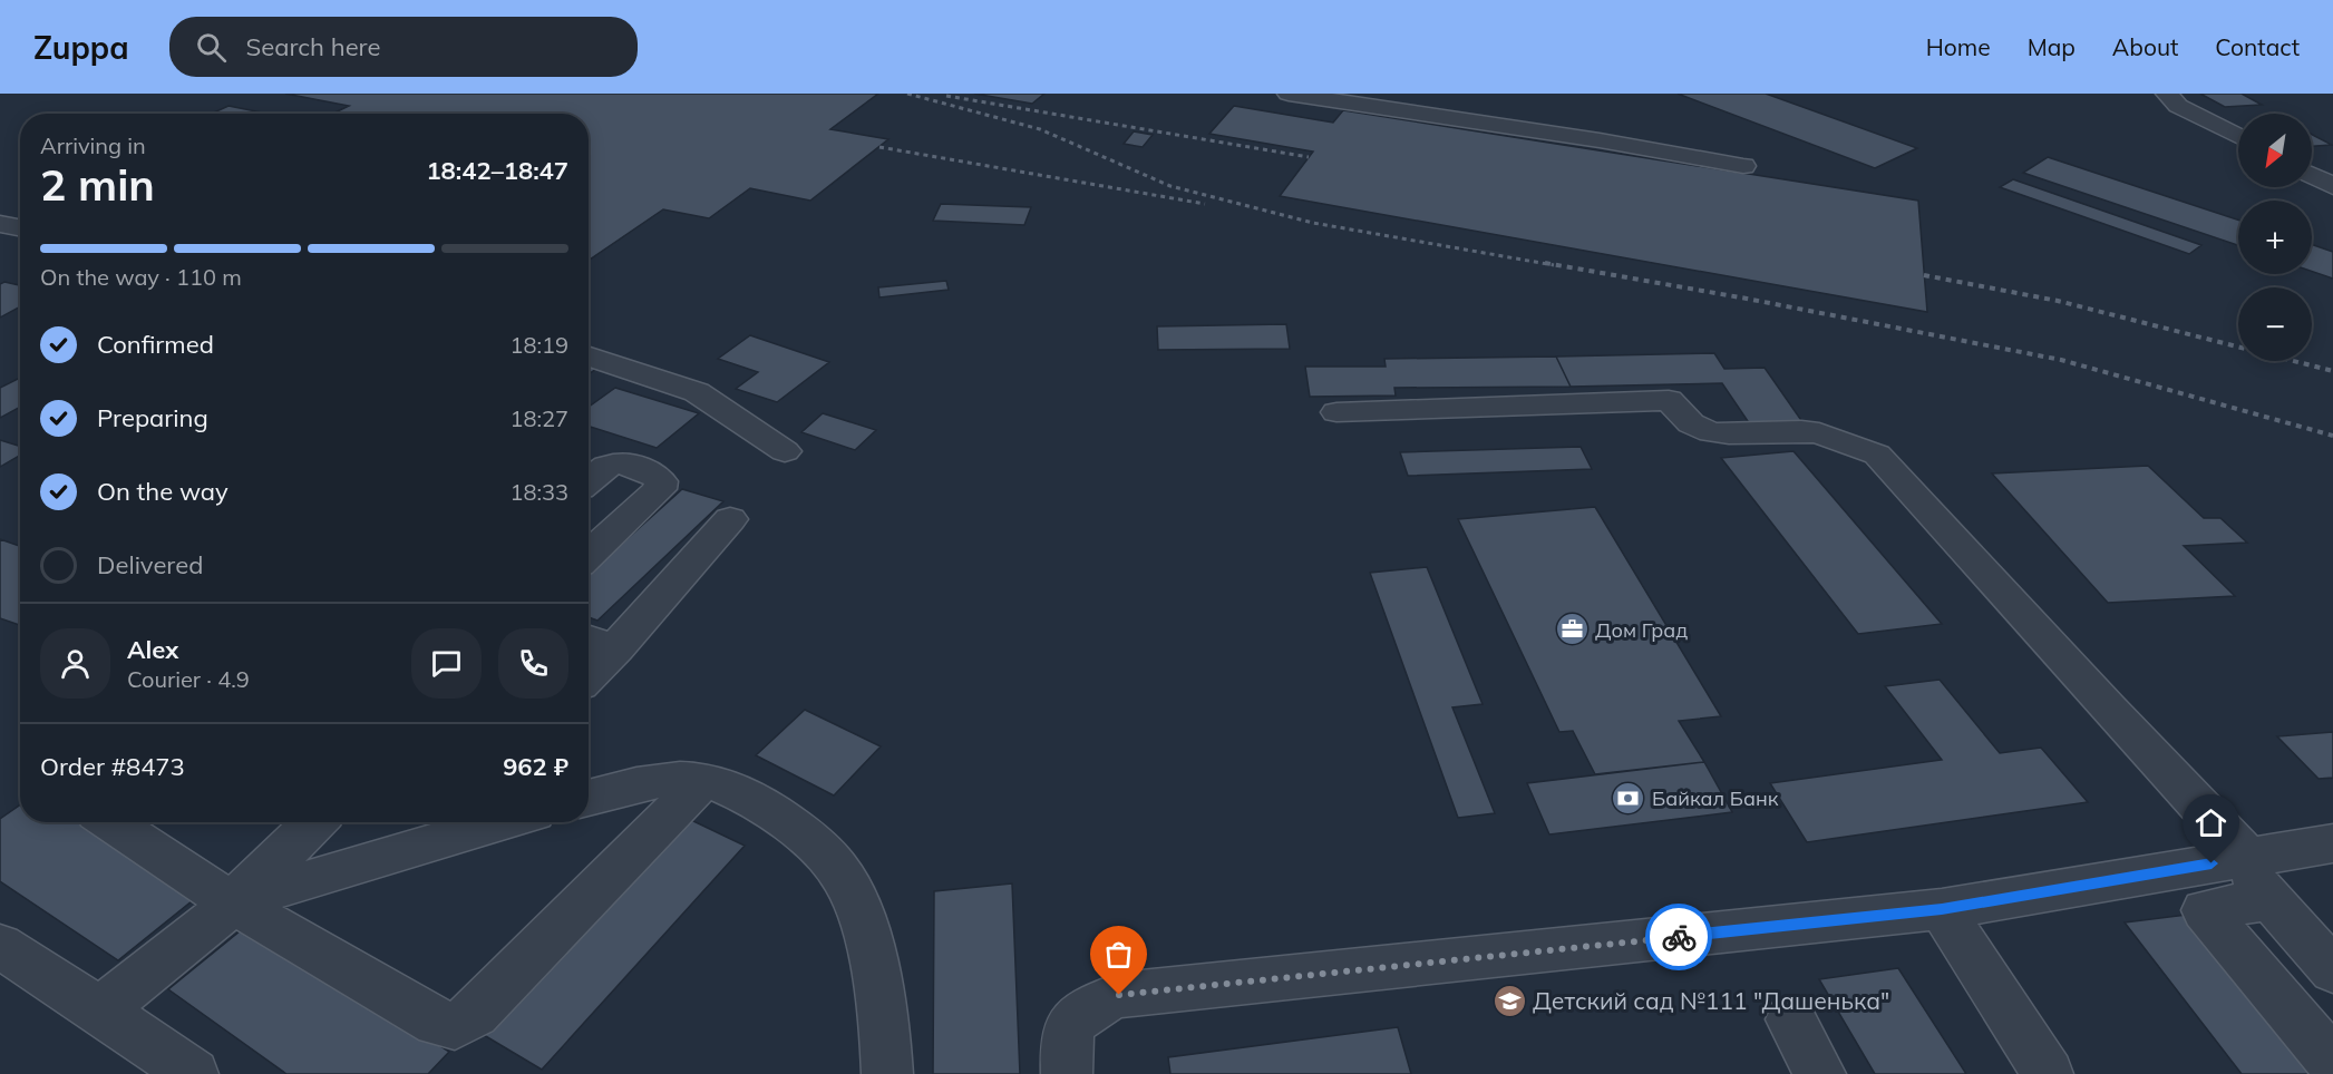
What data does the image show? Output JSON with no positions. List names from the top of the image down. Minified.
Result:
{"places":{"office":["Дом Град"],"bank":["Байкал Банк"],"school or university":["Детский сад №111 \"Дашенька\""]},"north":"bottom left","page":{"header":"Zuppa","search":"Search here","nav":["Home","Map","About","Contact"],"map_buttons":["+","−"],"heading":["2 min","Arriving in","18:42–18:47"],"panel":["Alex","Courier · 4.9","Order #8473","962 ₽"],"bar":"On the way · 110 m","list":[["Confirmed","18:19"],["Preparing","18:27"],["On the way","18:33"],"Delivered"]}}
